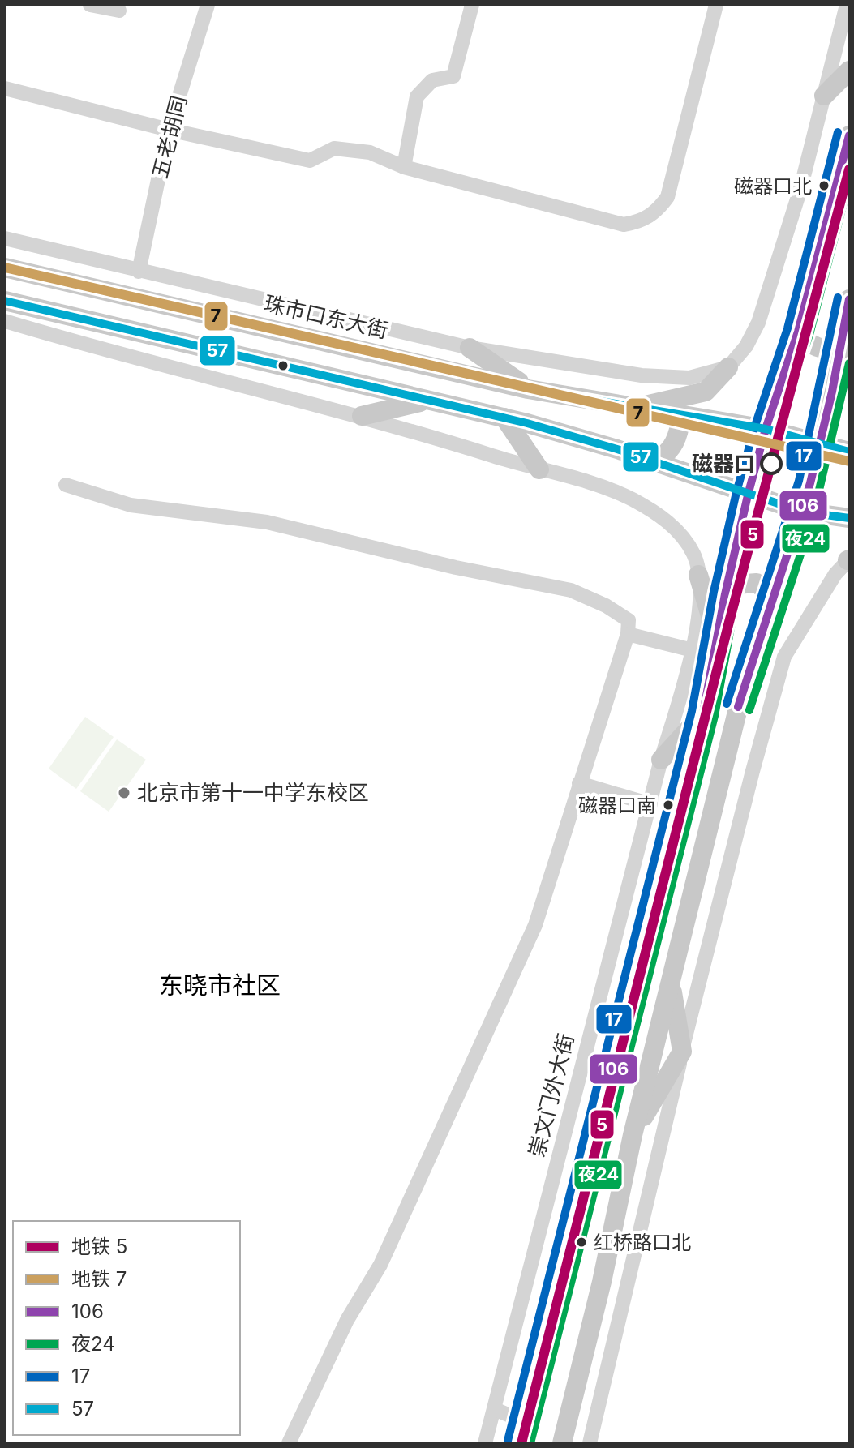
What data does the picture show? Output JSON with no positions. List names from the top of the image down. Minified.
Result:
{"streets":{"main road":["珠市口东大街"],"street":["五老胡同","崇文门外大街"]},"crossings":[["五老胡同","珠市口东大街"]],"districts":["东晓市社区"],"places":["磁器口北","磁器口","北京市第十一中学东校区","磁器口南","红桥路口北"],"lines":["transit line 17","transit line 106","metro line 5","transit line 夜24","metro line 7","transit line 57"],"legend":["地铁 5","地铁 7","106","夜24","17","57"]}
